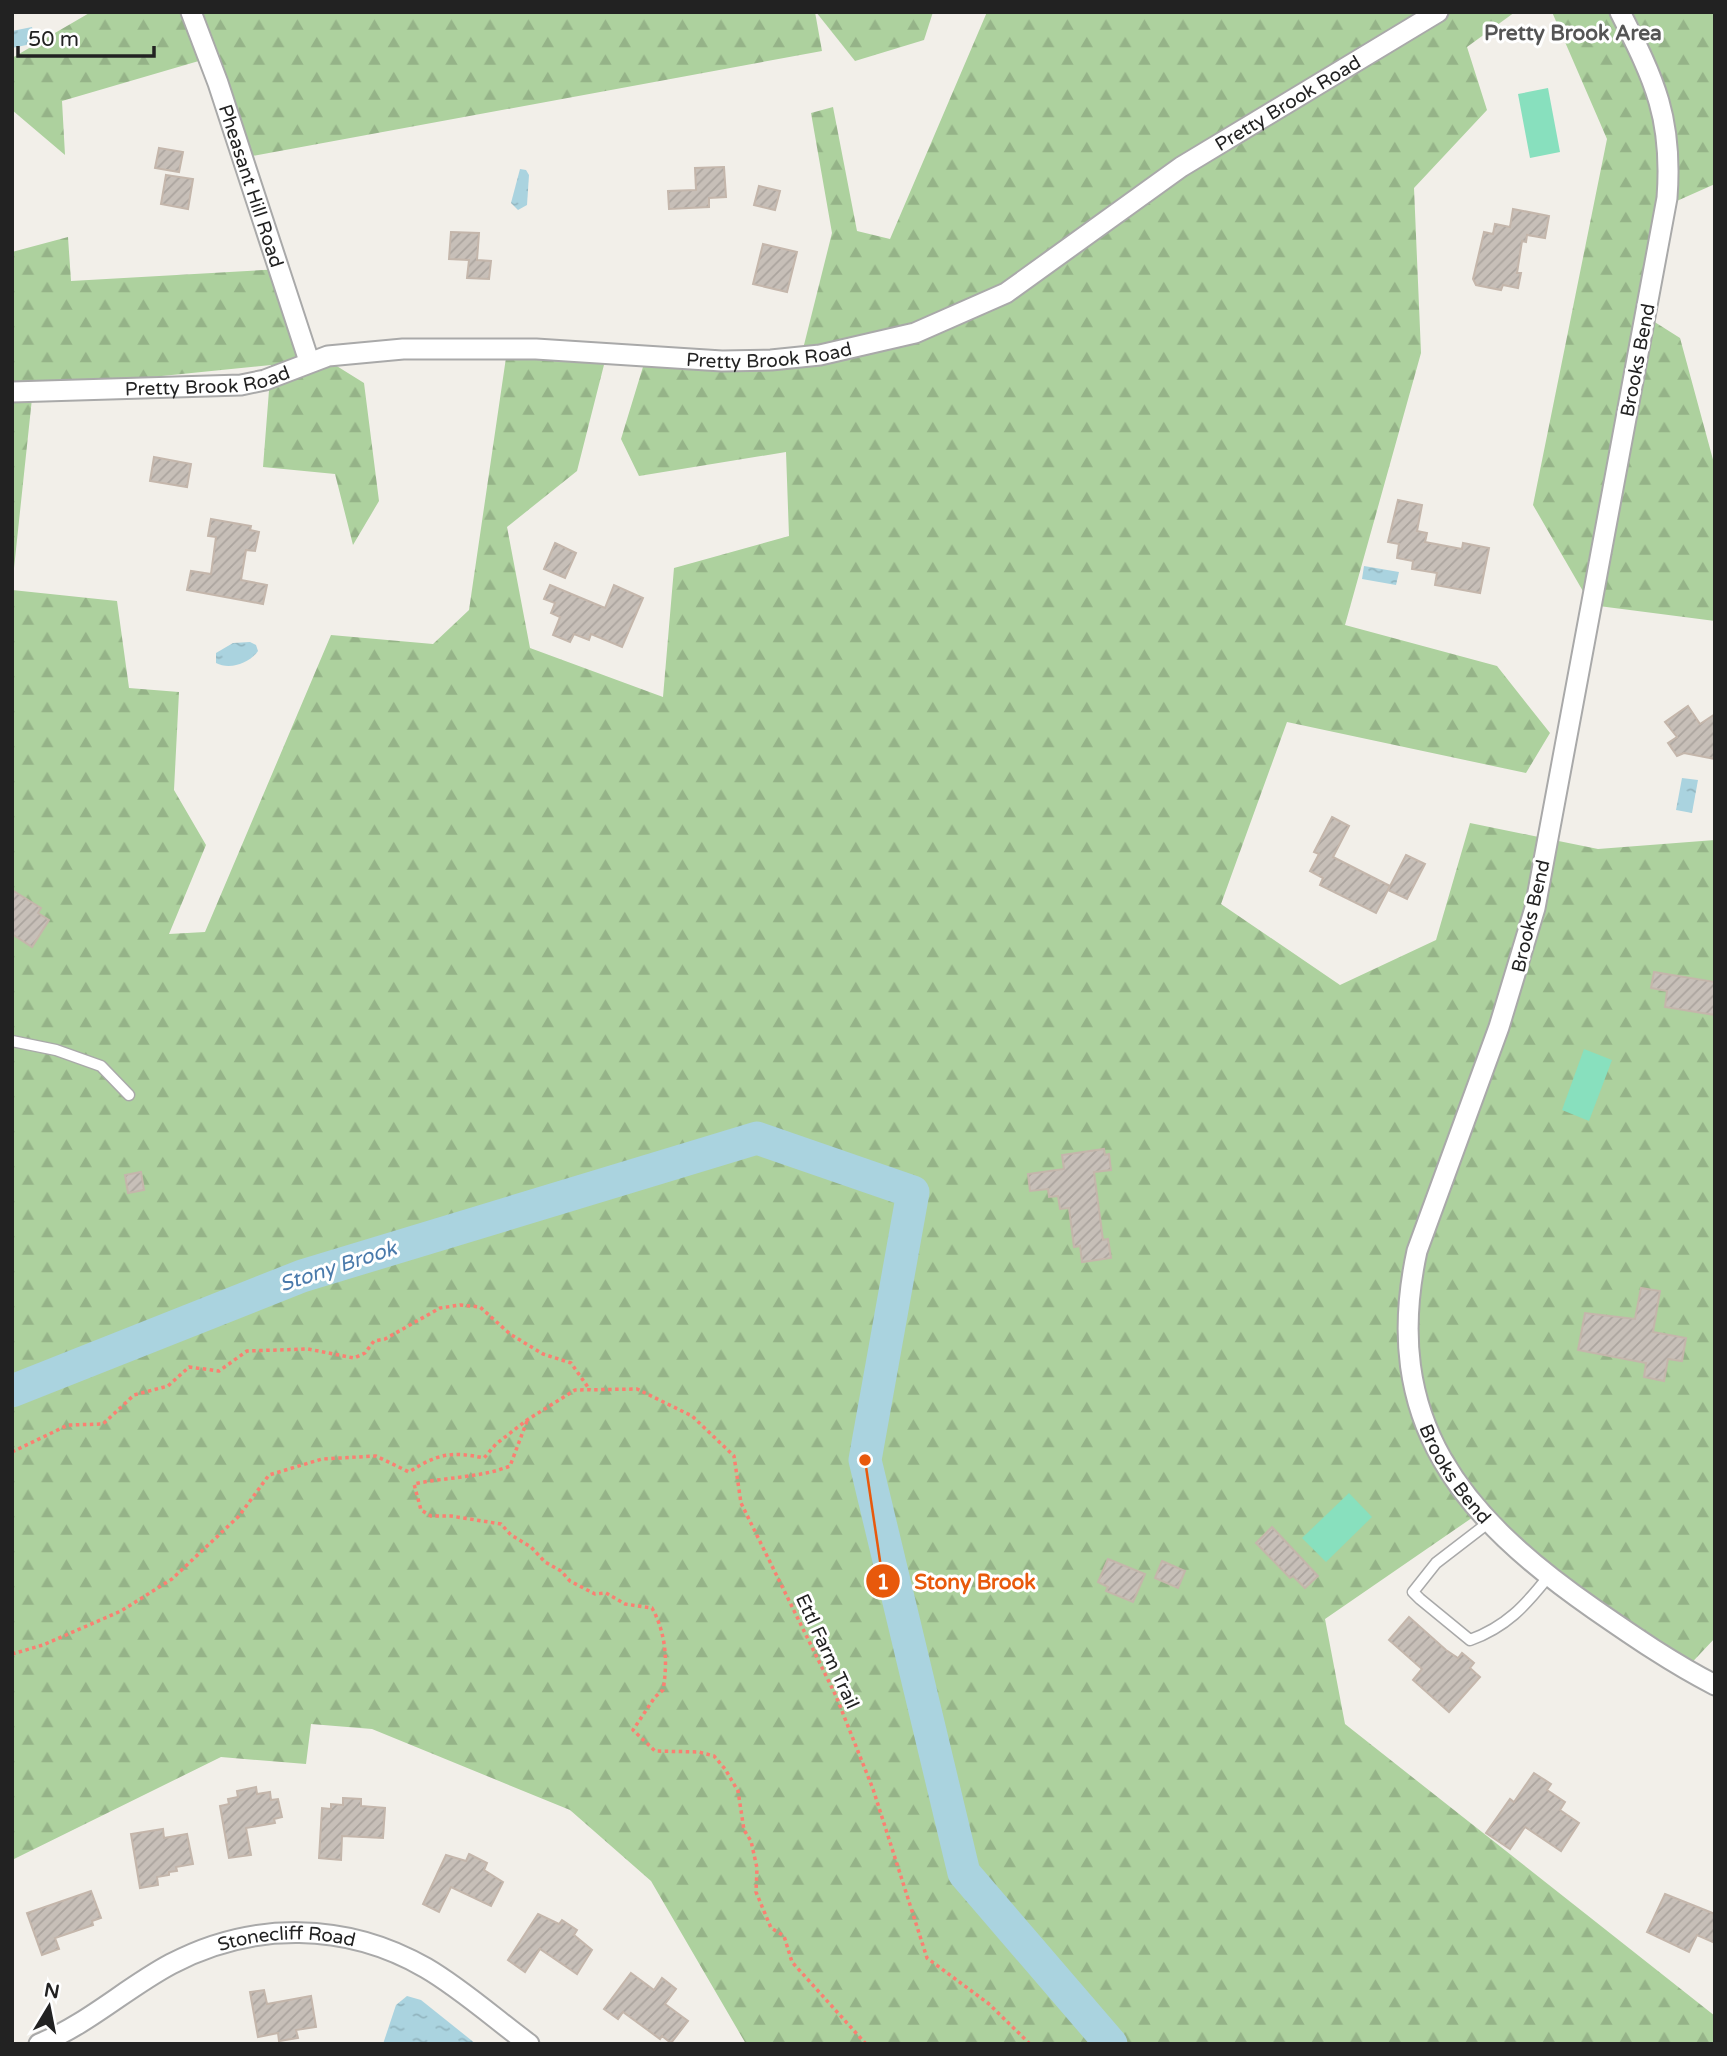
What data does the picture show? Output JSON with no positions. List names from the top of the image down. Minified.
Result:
{"streets":{"street":["Pretty Brook Road","Pheasant Hill Road","Brooks Bend","Stonecliff Road"],"path":["Ettl Farm Trail"]},"crossings":[["Pretty Brook Road","Pheasant Hill Road"]],"districts":["Pretty Brook Area"],"water":["Stony Brook"],"places":["Stony Brook"],"scale_bar":"50 m","north":"top"}
